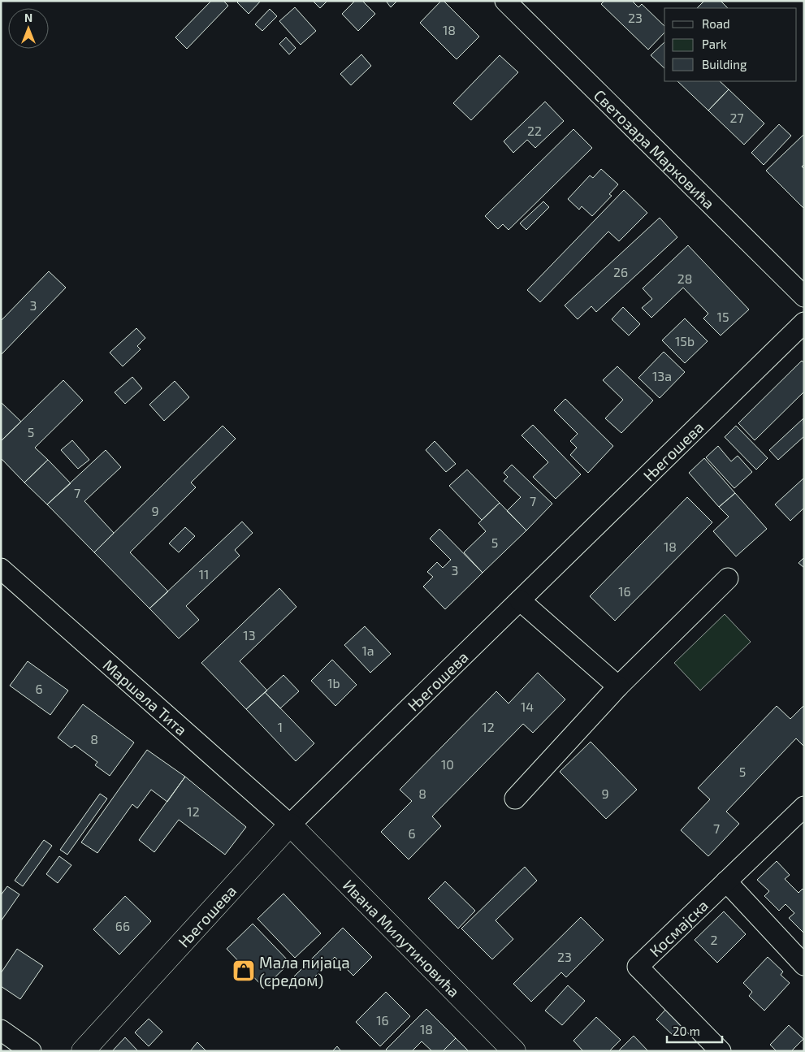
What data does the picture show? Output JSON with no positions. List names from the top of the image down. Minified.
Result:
{"streets":{"main road":["Његошева","Ивана Милутиновића"],"street":["Светозара Марковића","Маршала Тита","Космајска"]},"crossings":[["Његошева","Маршала Тита"],["Његошева","Ивана Милутиновића"],["Маршала Тита","Ивана Милутиновића"]],"places":{"shop":["Мала пијаца (средом)"]},"house_numbers":["23","18","27","22","26","28","3","15","15b","13a","5","7","7","9","5","18","3","11","16","13","1a","1b","6","14","1","12","8","10","5","8","9","12","7","6","66","2","23","16","18"],"legend":["Road","Park","Building"],"scale_bar":"20 m","north":"top"}
